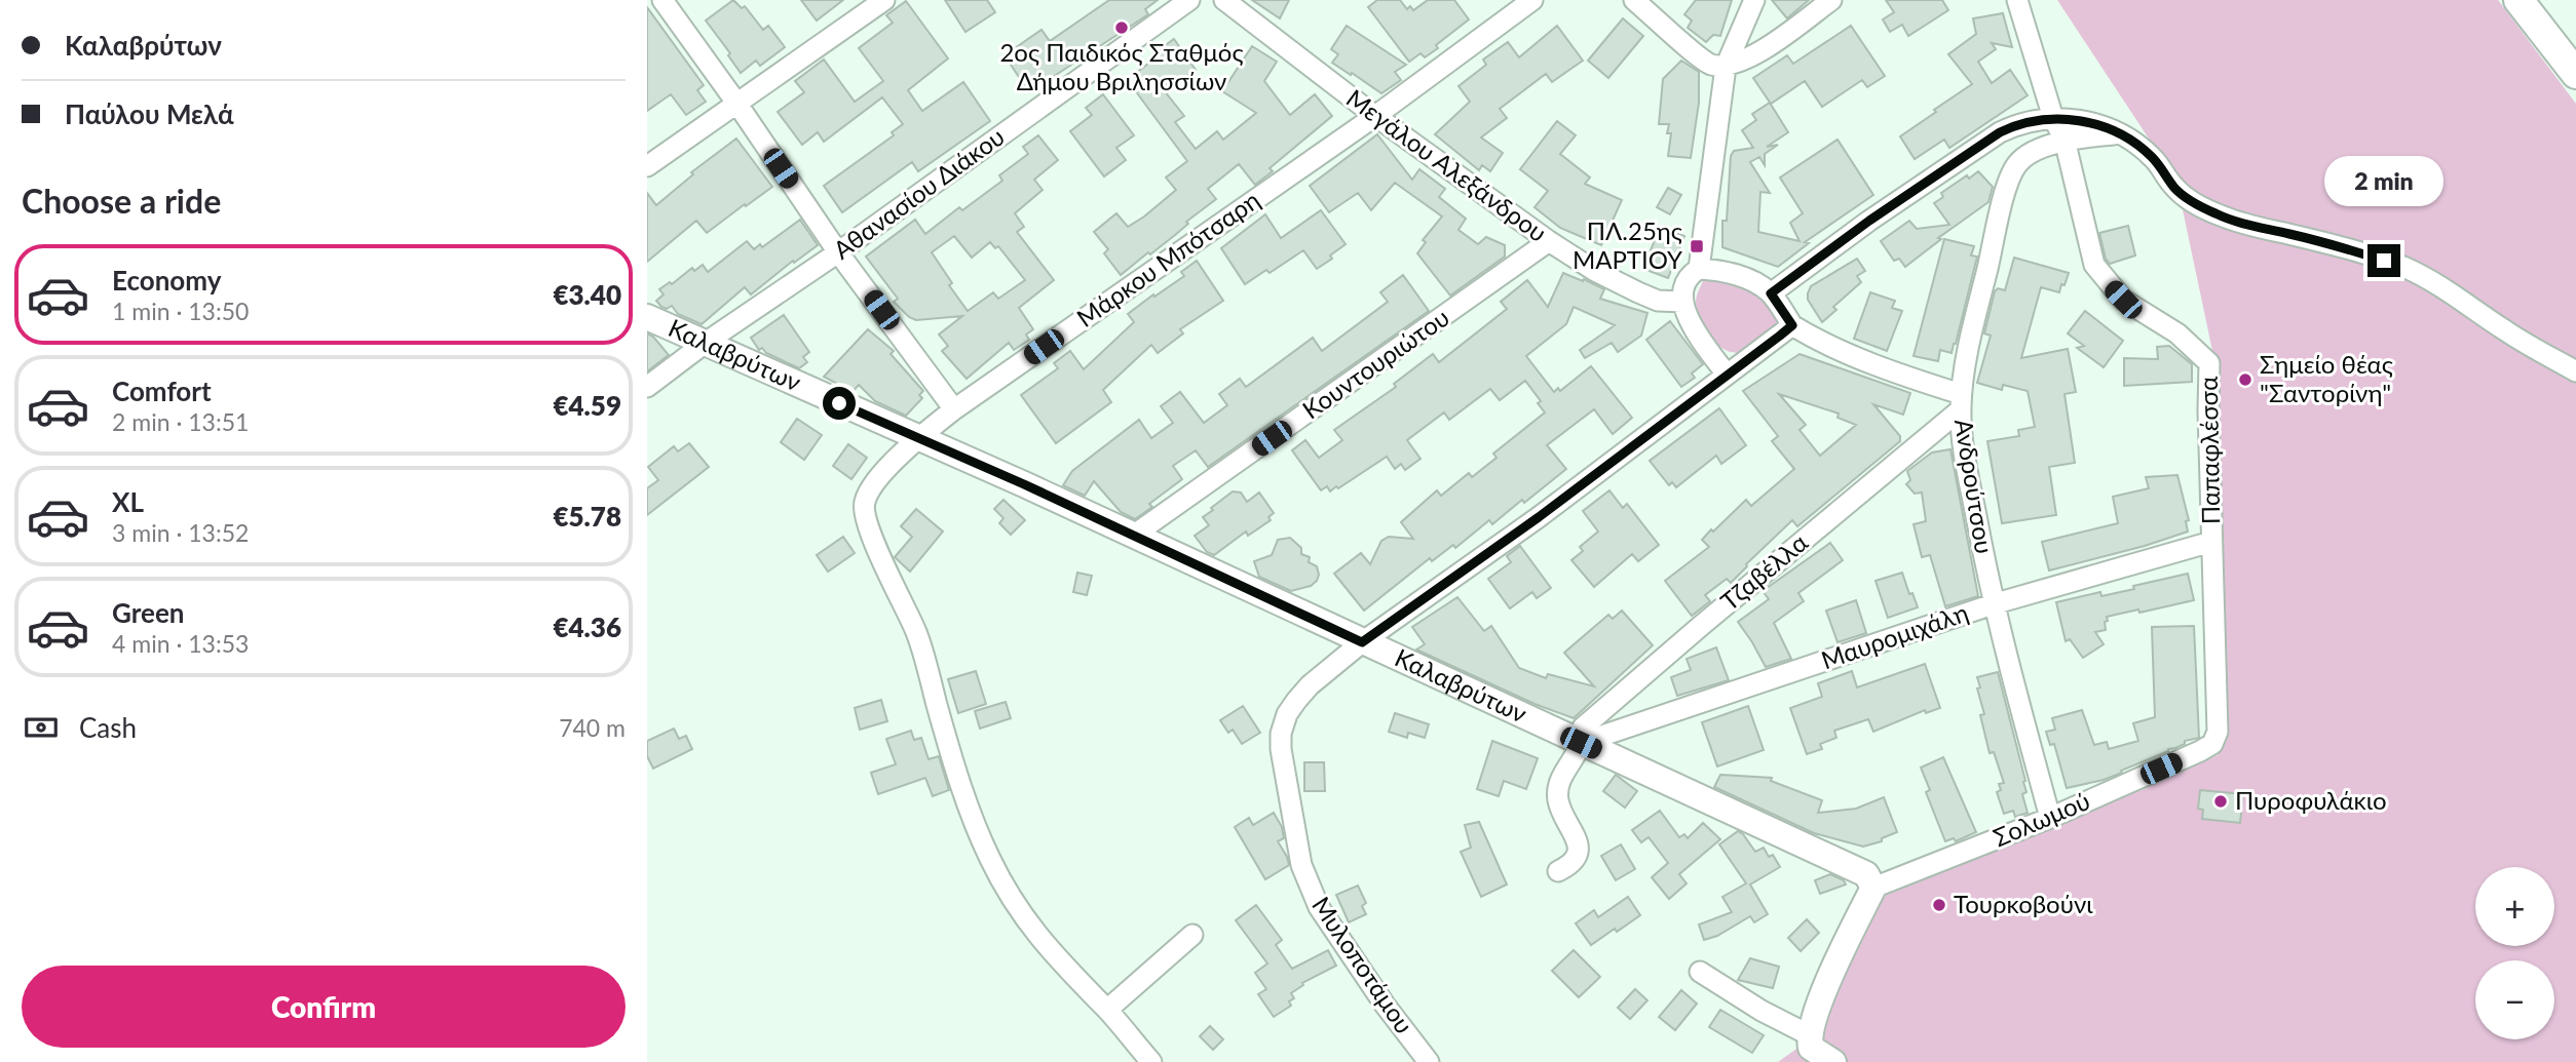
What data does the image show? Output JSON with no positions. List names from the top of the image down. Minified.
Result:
{"streets":{"street":["Μεγάλου Αλεξάνδρου","Αθανασίου Διάκου","Μάρκου Μπότσαρη","Καλαβρύτων","Κουντουριώτου","Παπαφλέσσα","Ανδρούτσου","Τζαβέλλα","Μαυρομιχάλη","Σολωμού","Μυλοποτάμου"]},"crossings":[["Μεγάλου Αλεξάνδρου","Μάρκου Μπότσαρη"],["Μεγάλου Αλεξάνδρου","Κουντουριώτου"],["Αθανασίου Διάκου","Καλαβρύτων"],["Μάρκου Μπότσαρη","Καλαβρύτων"],["Καλαβρύτων","Κουντουριώτου"],["Καλαβρύτων","Τζαβέλλα"],["Καλαβρύτων","Μαυρομιχάλη"],["Καλαβρύτων","Σολωμού"],["Καλαβρύτων","Μυλοποτάμου"],["Παπαφλέσσα","Ανδρούτσου"],["Παπαφλέσσα","Μαυρομιχάλη"],["Παπαφλέσσα","Σολωμού"],["Ανδρούτσου","Τζαβέλλα"],["Ανδρούτσου","Μαυρομιχάλη"],["Ανδρούτσου","Σολωμού"],["Τζαβέλλα","Μαυρομιχάλη"]],"places":{"other":["2ος Παιδικός Σταθμός Δήμου Βριλησσίων","Σημείο θέας \"Σαντορίνη\"","Πυροφυλάκιο","Τουρκοβούνι"],"transit":["ΠΛ.25ης ΜΑΡΤΙΟΥ"]},"page":{"banner":["Καλαβρύτων","Παύλου Μελά"],"bubble":"2 min","heading":"Choose a ride","list":[{"name":"Economy","note":"1 min · 13:50","value":"€3.40"},{"name":"Comfort","note":"2 min · 13:51","value":"€4.59"},{"name":"XL","note":"3 min · 13:52","value":"€5.78"},{"name":"Green","note":"4 min · 13:53","value":"€4.36"}],"pay":["Cash","740 m"],"map_buttons":["+","−"],"buttons":"Confirm"}}
